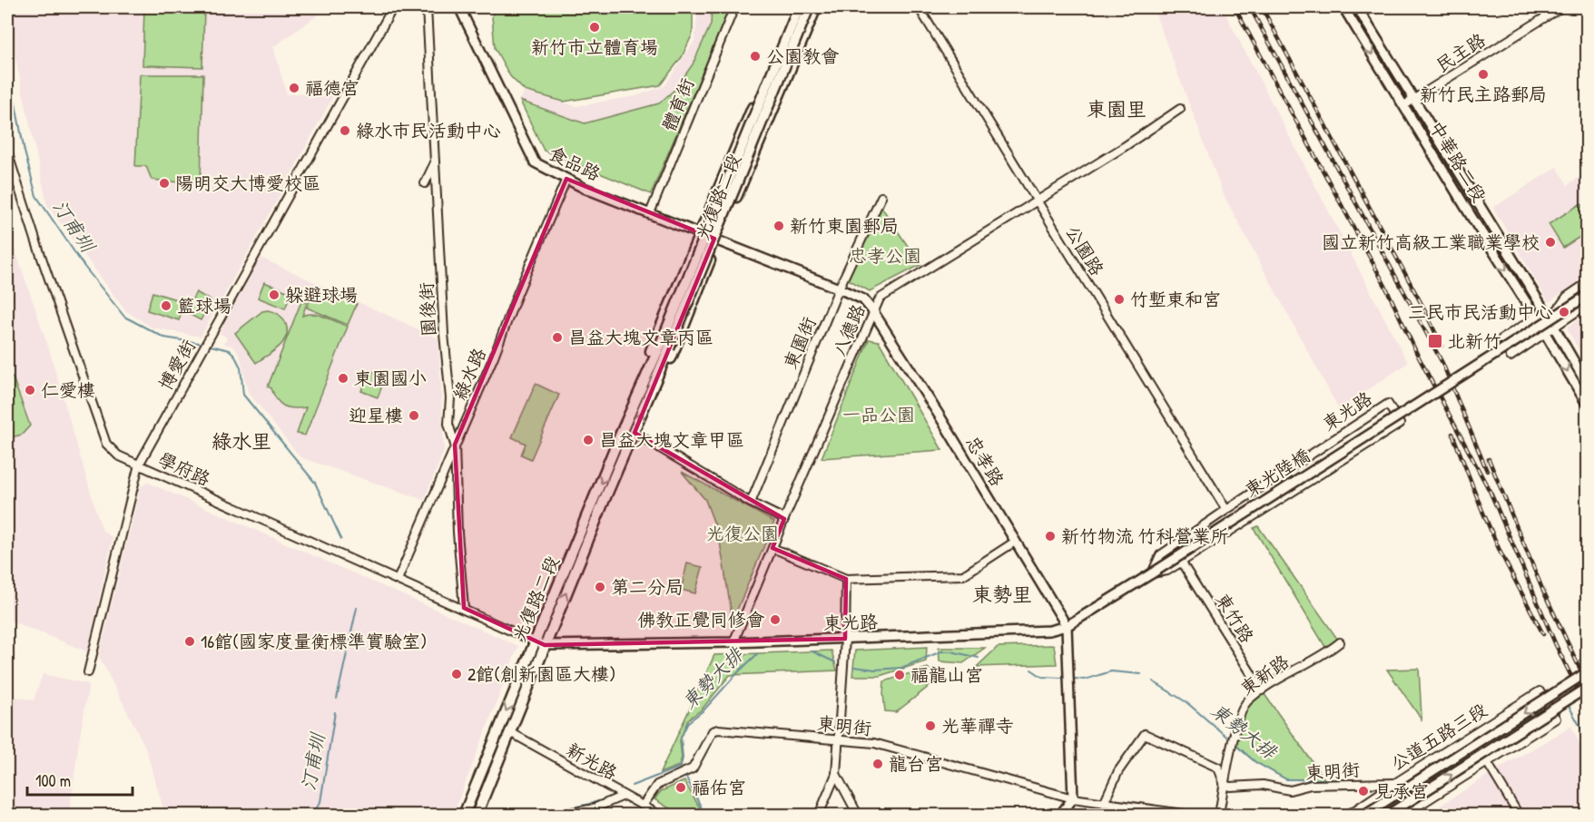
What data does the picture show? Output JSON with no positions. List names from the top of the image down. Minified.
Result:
{"streets":{"main road":["光復路二段"],"street":["民主路","體育街","中華路二段","食品路","公園路","園後街","八德路","東園街","博愛街","綠水路","東光路","忠孝路","學府路","東光陸橋","東竹路","東新路","東明街","公道五路三段","新光路"]},"crossings":[["民主路","中華路二段"],["體育街","食品路"],["食品路","光復路二段"],["食品路","綠水路"],["食品路","忠孝路"],["光復路二段","東光路"],["光復路二段","忠孝路"],["光復路二段","學府路"],["光復路二段","新光路"],["公園路","八德路"],["公園路","東光路"],["園後街","綠水路"],["園後街","學府路"],["八德路","東光路"],["八德路","忠孝路"],["東園街","忠孝路"],["博愛街","學府路"],["綠水路","學府路"],["東光路","忠孝路"],["東光路","學府路"],["東光路","東光陸橋"],["東光路","東竹路"],["忠孝路","東明街"],["東竹路","東新路"],["東新路","東明街"],["東明街","公道五路三段"],["東明街","新光路"]],"districts":["東園里","綠水里","東勢里"],"water":["汀甫圳","東勢大排"],"parks":["忠孝公園","一品公園","光復公園"],"places":{"other":["新竹市立體育場","公園教會","新竹民主路郵局","福德宫","綠水市民活動中心","陽明交大博愛校區","新竹東園郵局","國立新竹高級工業職業學校","躲避球場","竹塹東和宮","籃球場","三民市民活動中心","昌益大塊文章丙區","東園國小","仁愛樓","迎星樓","昌益大塊文章甲區","新竹物流 竹科營業所","第二分局","佛教正覺同修會","16館(國家度量衡標準實驗室)","2館(創新園區大樓)","福龍山宮","光華禪寺","龍台宮","福佑宮","見承宮"],"transit":["北新竹"]},"scale_bar":"100 m"}
